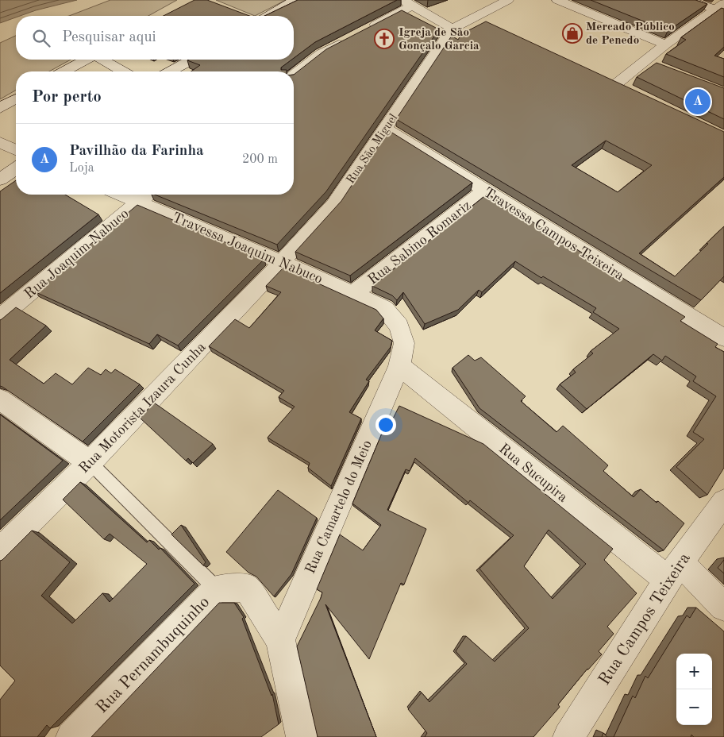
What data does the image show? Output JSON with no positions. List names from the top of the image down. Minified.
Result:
{"streets":{"street":["Rua São Miguel","Travessa Campos Teixeira","Rua Sabino Romariz","Travessa Joaquim Nabuco","Rua Joaquim Nabuco","Rua Motorista Izaura Cunha","Rua Sucupira","Rua Camartelo do Meio","Rua Campos Teixeira","Rua Pernambuquinho"]},"crossings":[["Rua São Miguel","Travessa Campos Teixeira"],["Rua São Miguel","Travessa Joaquim Nabuco"],["Rua São Miguel","Rua Motorista Izaura Cunha"],["Travessa Campos Teixeira","Rua Sabino Romariz"],["Rua Sabino Romariz","Travessa Joaquim Nabuco"],["Travessa Joaquim Nabuco","Rua Joaquim Nabuco"],["Travessa Joaquim Nabuco","Rua Motorista Izaura Cunha"],["Travessa Joaquim Nabuco","Rua Camartelo do Meio"],["Rua Sucupira","Rua Camartelo do Meio"],["Rua Sucupira","Rua Campos Teixeira"]],"places":{"shop":["Mercado Público de Penedo"],"church":["Igreja de São Gonçalo Garcia"]},"page":{"search":"Pesquisar aqui","heading":"Por perto","pins":"A","list":[{"mark":"A","name":"Pavilhão da Farinha","note":"Loja","value":"200 m"}],"map_buttons":["+","−"]}}
